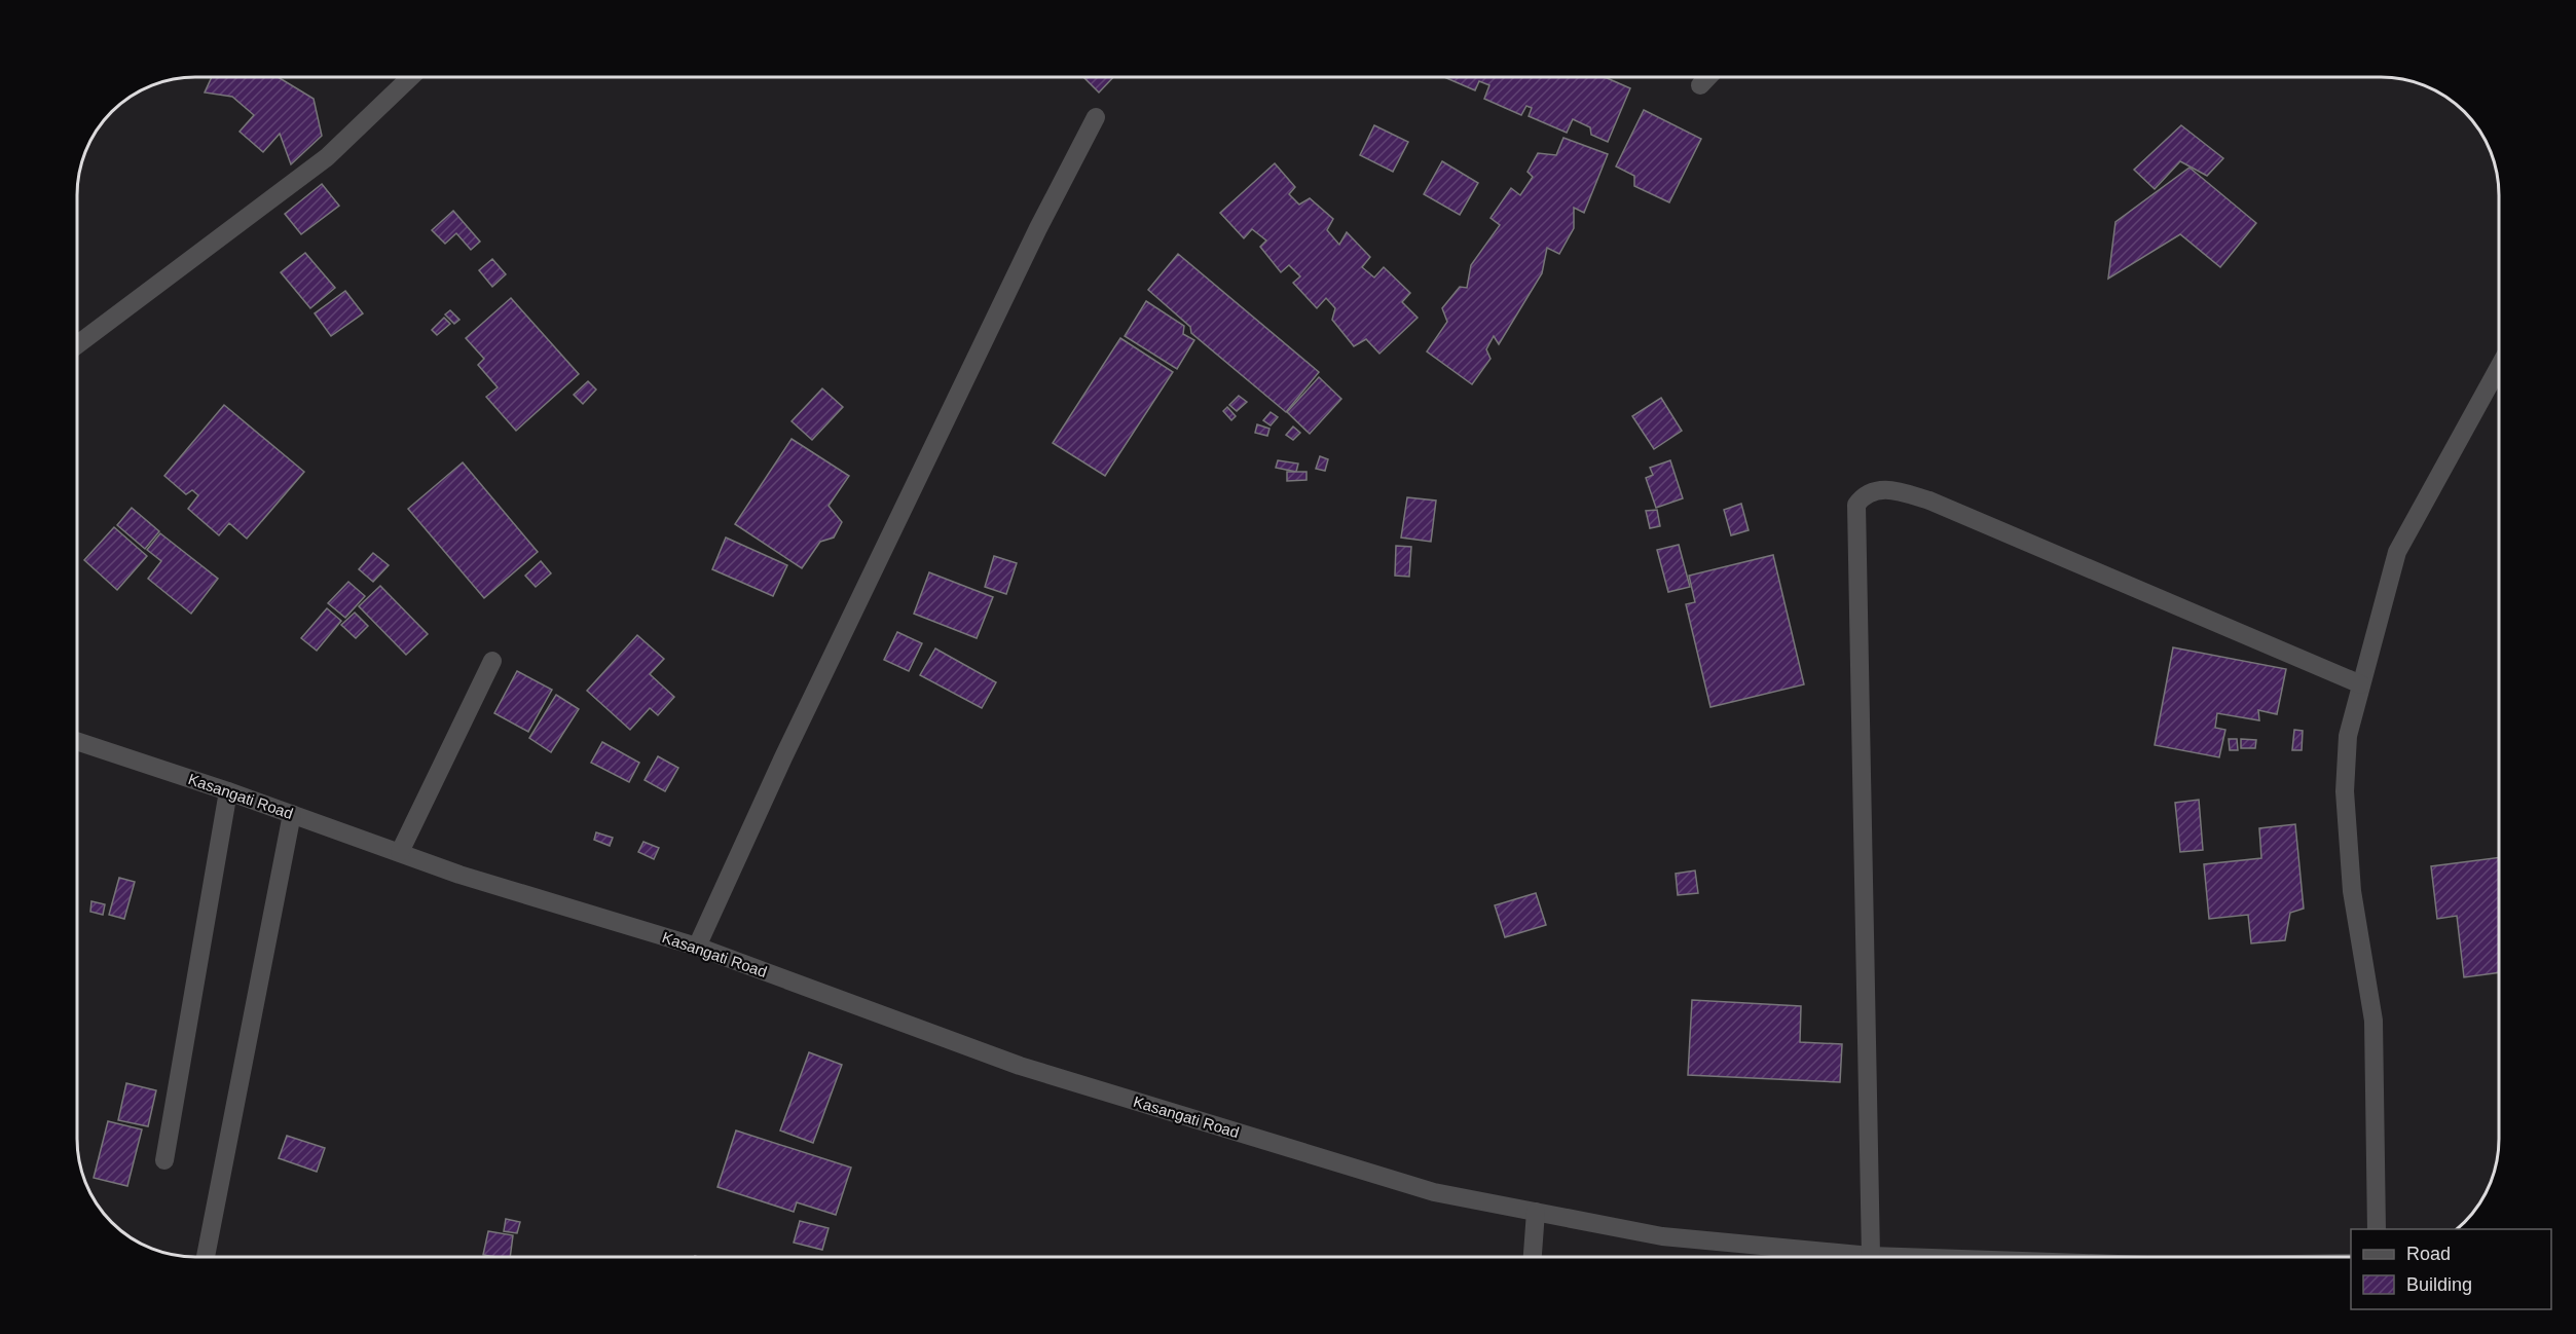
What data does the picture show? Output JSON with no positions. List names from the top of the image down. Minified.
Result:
{"streets":{"street":["Kasangati Road"]},"legend":["Road","Building"]}
